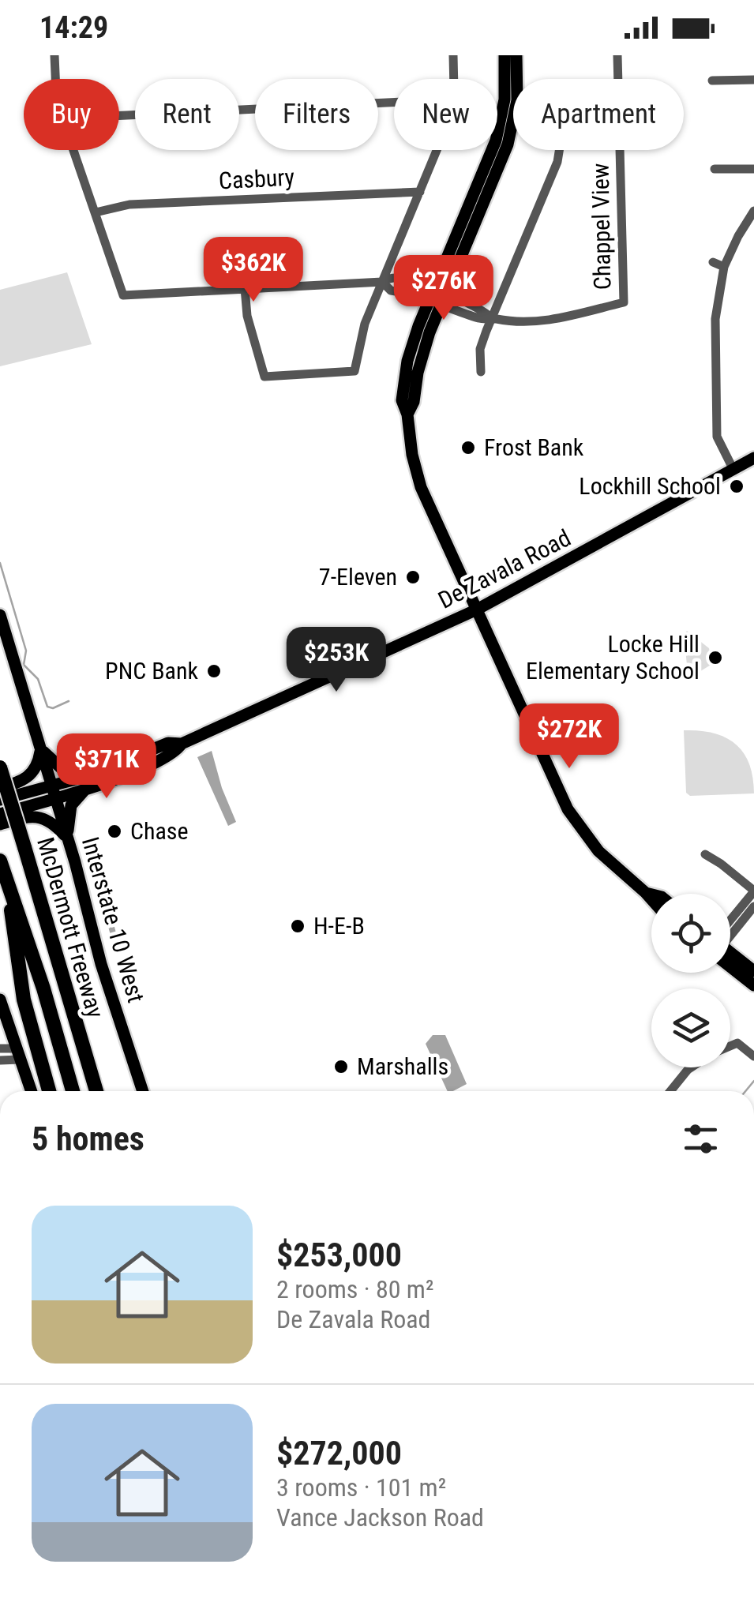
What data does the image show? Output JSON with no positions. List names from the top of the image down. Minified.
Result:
{"streets":{"highway":["McDermott Freeway"],"main road":["De Zavala Road","Interstate 10 West"],"street":["Casbury","Chappel View"]},"crossings":[["De Zavala Road","Interstate 10 West"]],"places":["Frost Bank","Lockhill School","7-Eleven","Locke Hill Elementary School","PNC Bank","Chase","H-E-B","Marshalls"],"page":{"status":"14:29","chip":["Buy","Rent","Filters","New","Apartment"],"price":["$362K","$276K","$253K","$272K","$371K"],"heading":"5 homes","list":[{"name":"$253,000","note":"2 rooms · 80 m² · De Zavala Road"},{"name":"$272,000","note":"3 rooms · 101 m² · Vance Jackson Road"}]}}
